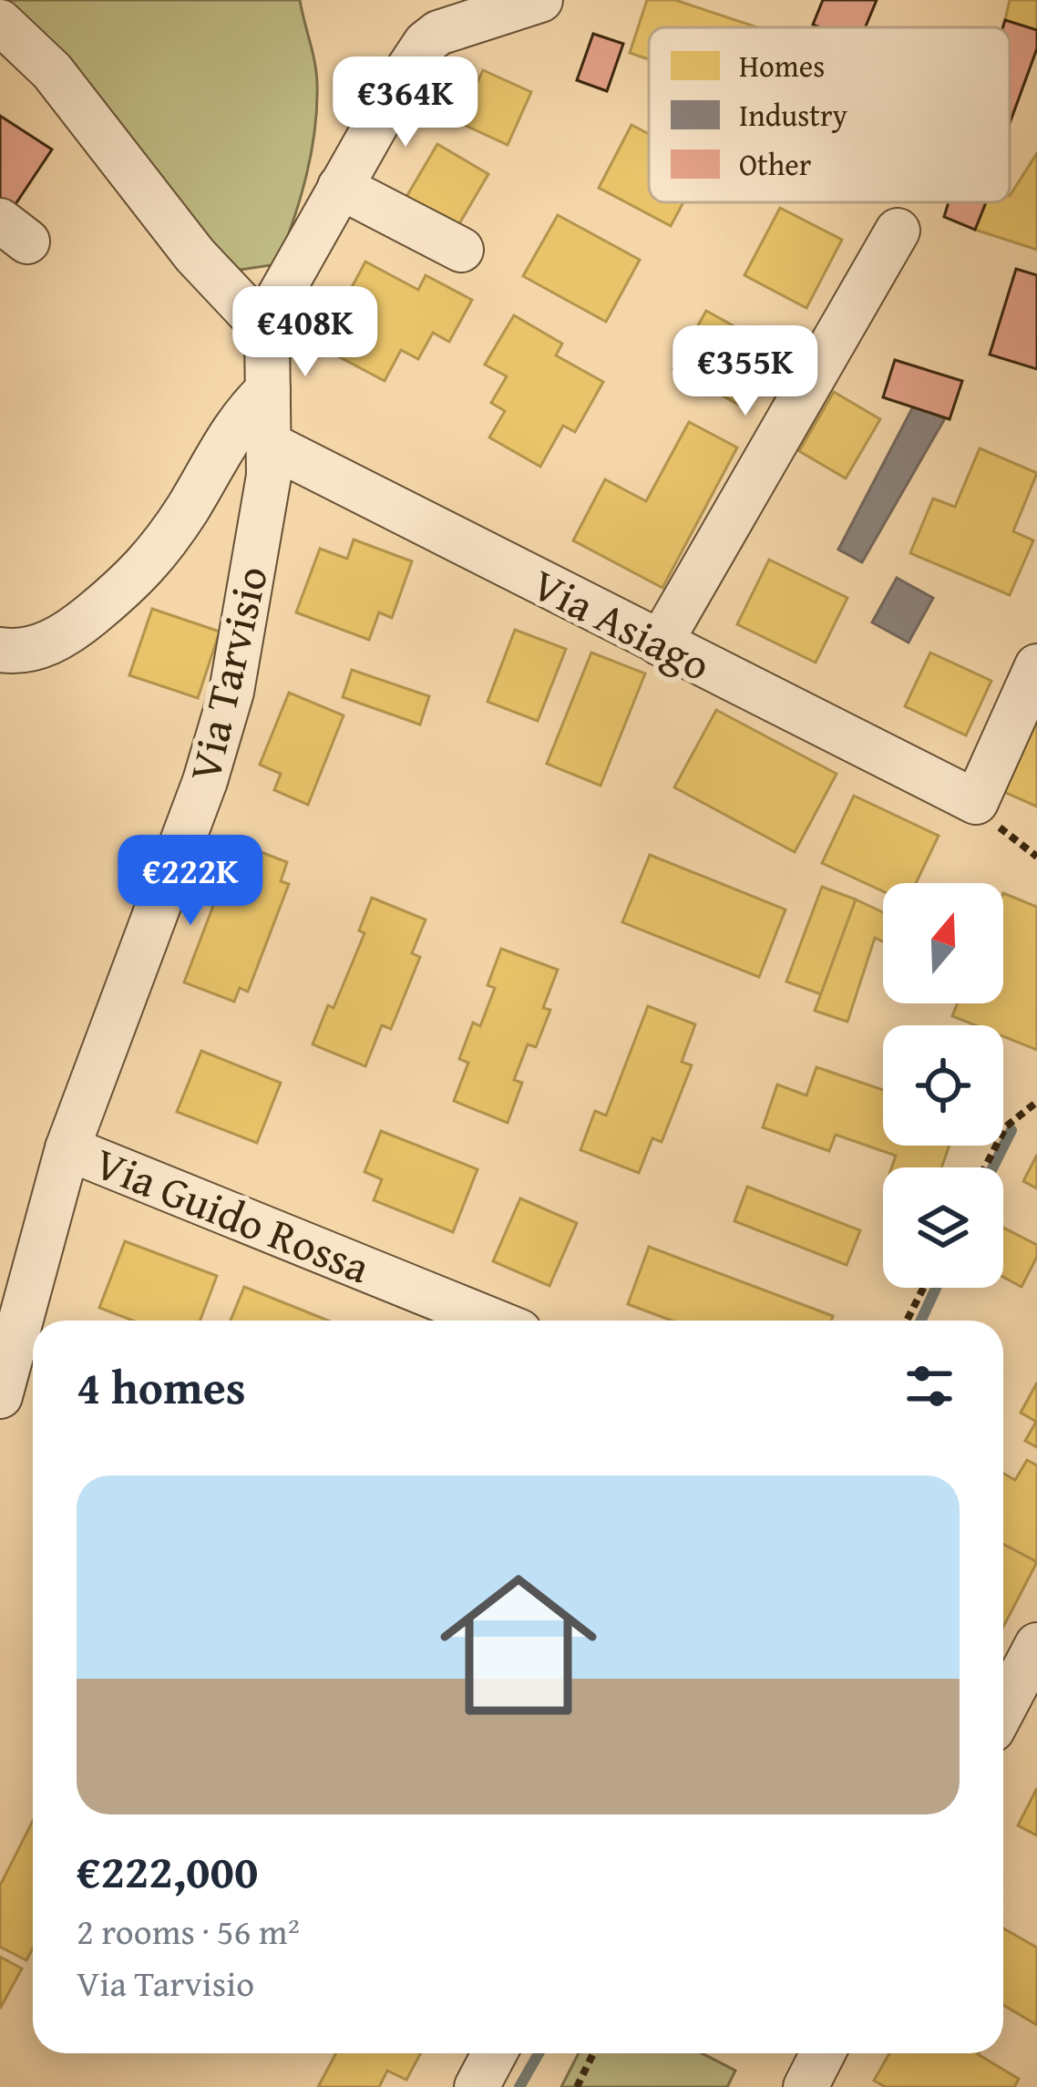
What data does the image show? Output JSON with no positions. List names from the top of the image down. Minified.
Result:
{"streets":{"street":["Via Asiago","Via Tarvisio","Via Guido Rossa"]},"crossings":[["Via Asiago","Via Tarvisio"],["Via Tarvisio","Via Guido Rossa"]],"legend":["Homes","Industry","Other"],"north":"top","page":{"price":["€364K","€408K","€355K","€222K"],"heading":"4 homes","list":[{"name":"€222,000","note":"2 rooms · 56 m² · Via Tarvisio"}]}}
